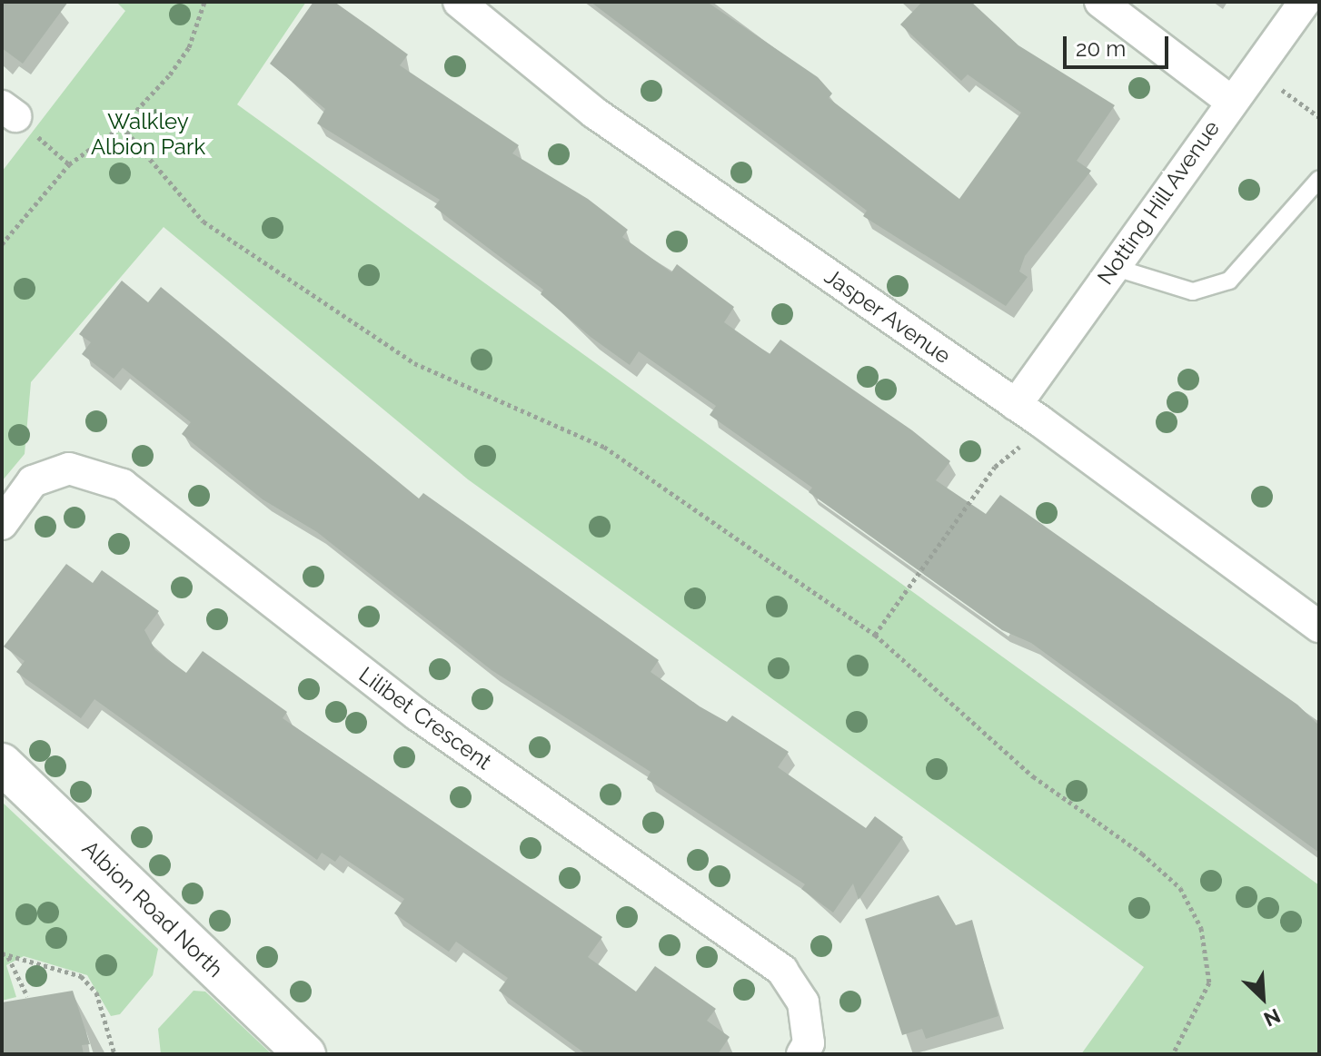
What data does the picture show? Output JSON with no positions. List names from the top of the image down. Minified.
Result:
{"streets":{"street":["Notting Hill Avenue","Jasper Avenue","Lilibet Crescent","Albion Road North"]},"crossings":[["Notting Hill Avenue","Jasper Avenue"]],"parks":["Walkley Albion Park"],"scale_bar":"20 m","north":"bottom right"}
